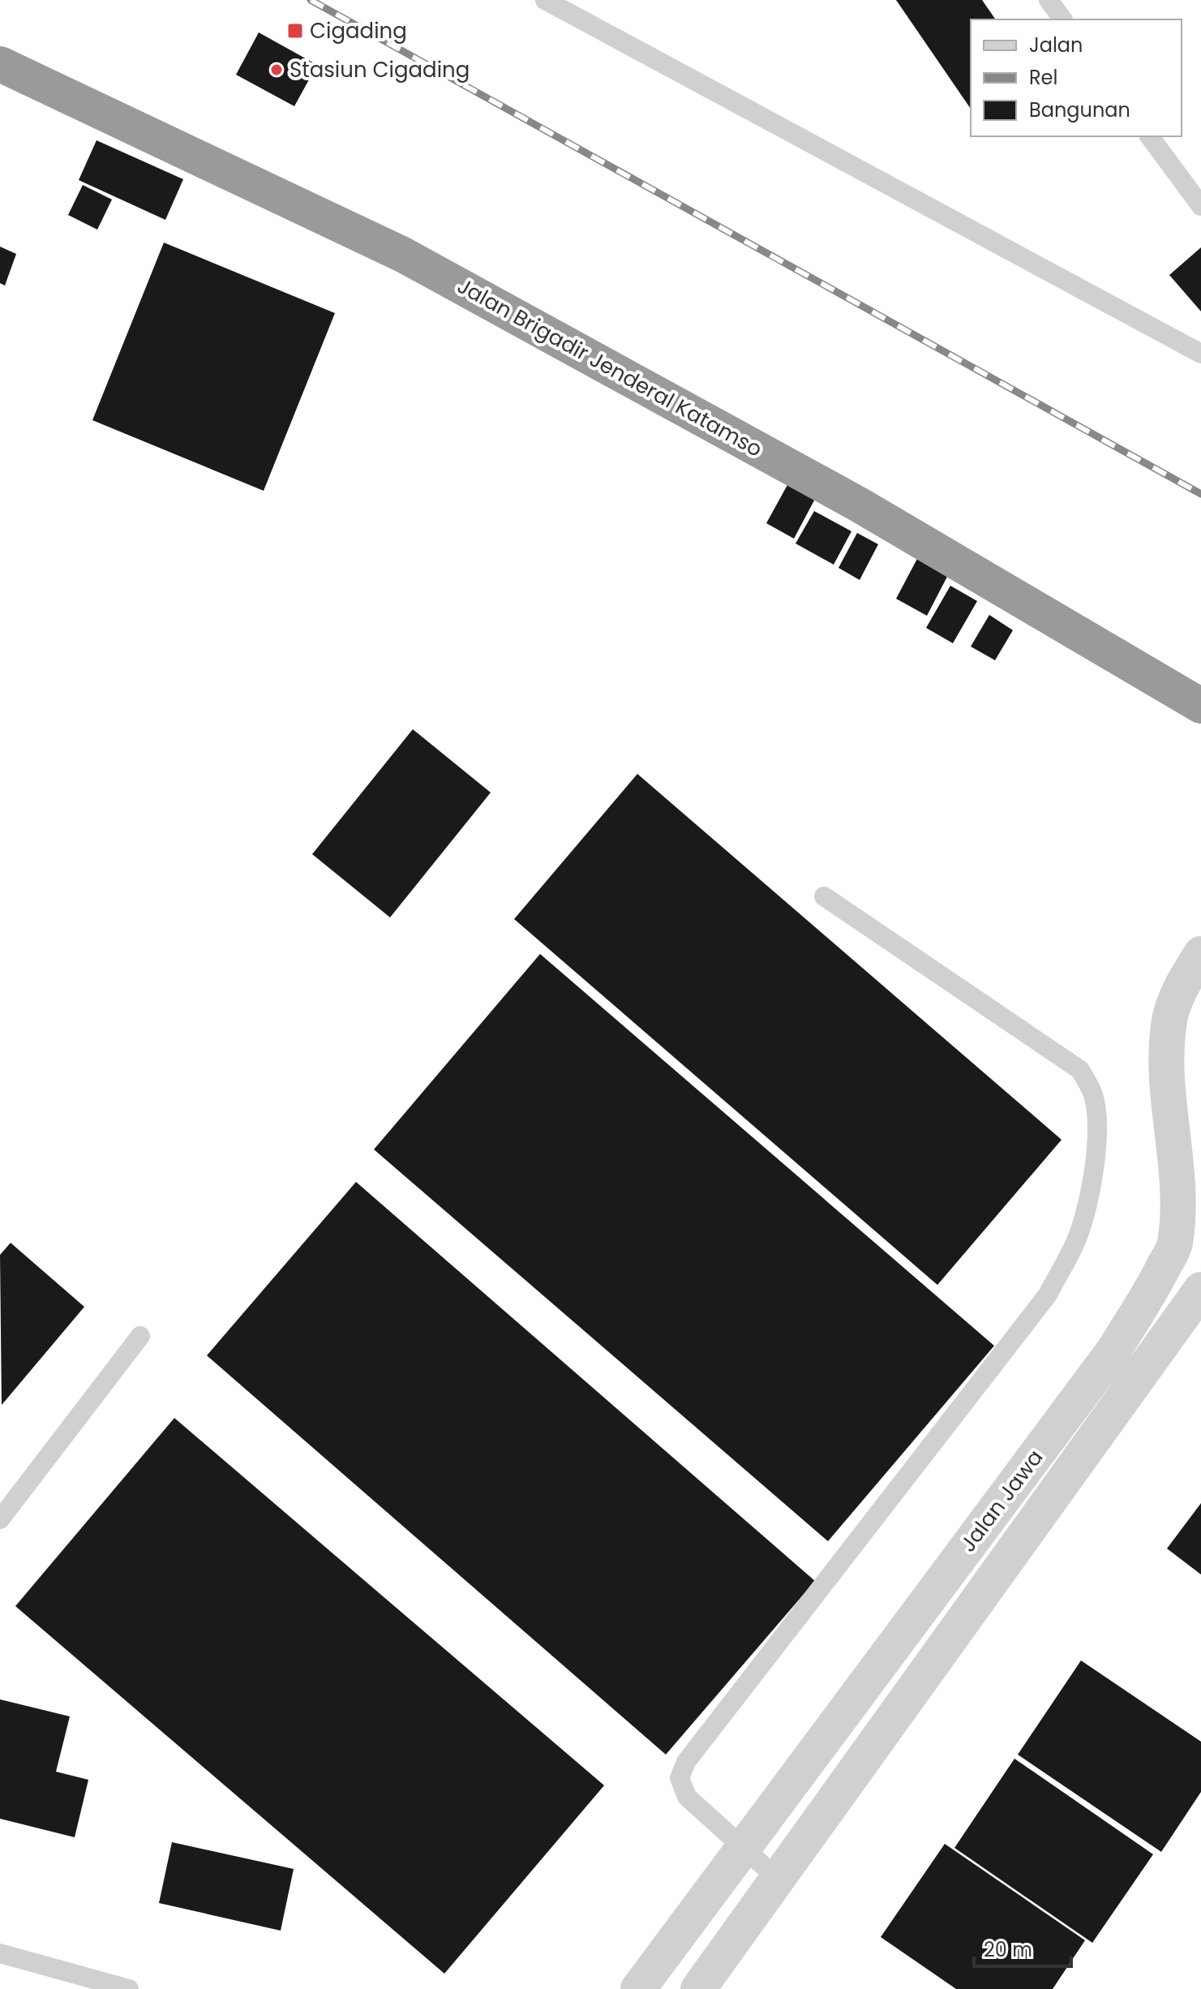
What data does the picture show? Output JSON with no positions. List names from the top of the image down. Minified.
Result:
{"streets":{"highway":["Jalan Brigadir Jenderal Katamso"],"street":["Jalan Jawa"]},"places":{"transit":["Cigading"],"other":["Stasiun Cigading"]},"legend":["Jalan","Rel","Bangunan"],"scale_bar":"20 m"}
